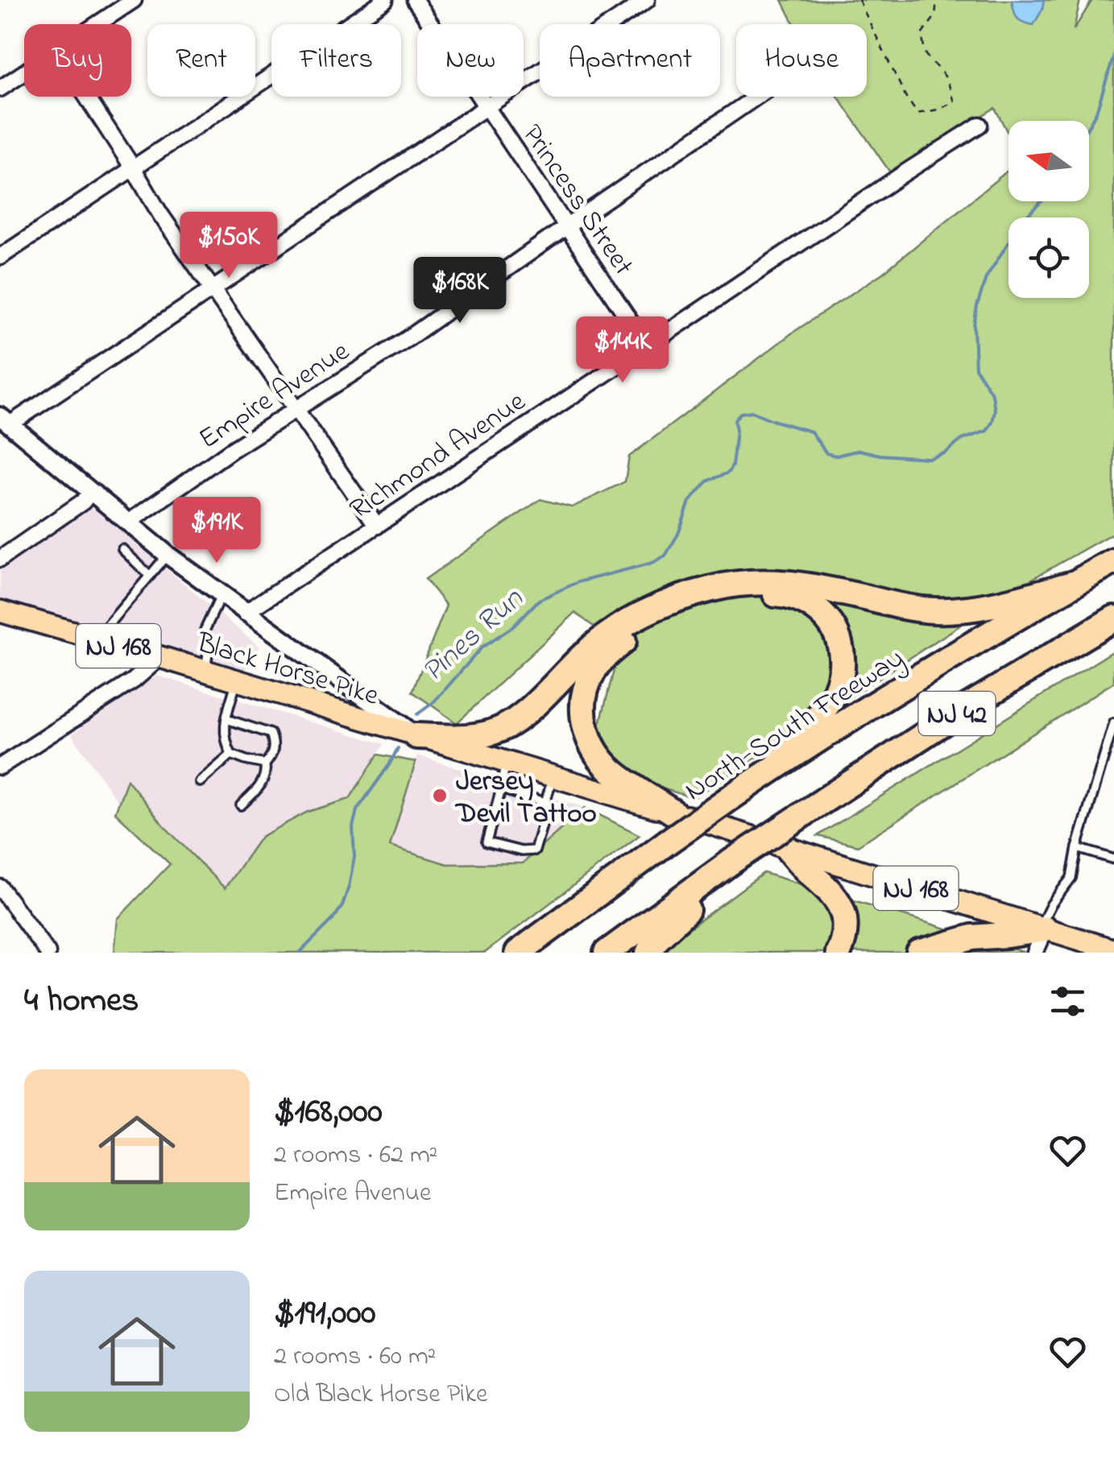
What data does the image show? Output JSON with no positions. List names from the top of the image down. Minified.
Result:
{"streets":{"highway":["NJ 42","North-South Freeway"],"main road":["NJ 168","Black Horse Pike"],"street":["Princess Street","Empire Avenue","Richmond Avenue"]},"crossings":[["Princess Street","Empire Avenue"],["Princess Street","Richmond Avenue"]],"water":["Pines Run"],"places":["Jersey Devil Tattoo"],"north":"left","page":{"chip":["Buy","Rent","Filters","New","Apartment","House"],"price":["$150K","$168K","$144K","$191K"],"heading":"4 homes","list":[{"name":"$168,000","note":"2 rooms · 62 m² · Empire Avenue"},{"name":"$191,000","note":"2 rooms · 60 m² · Old Black Horse Pike"}]}}
